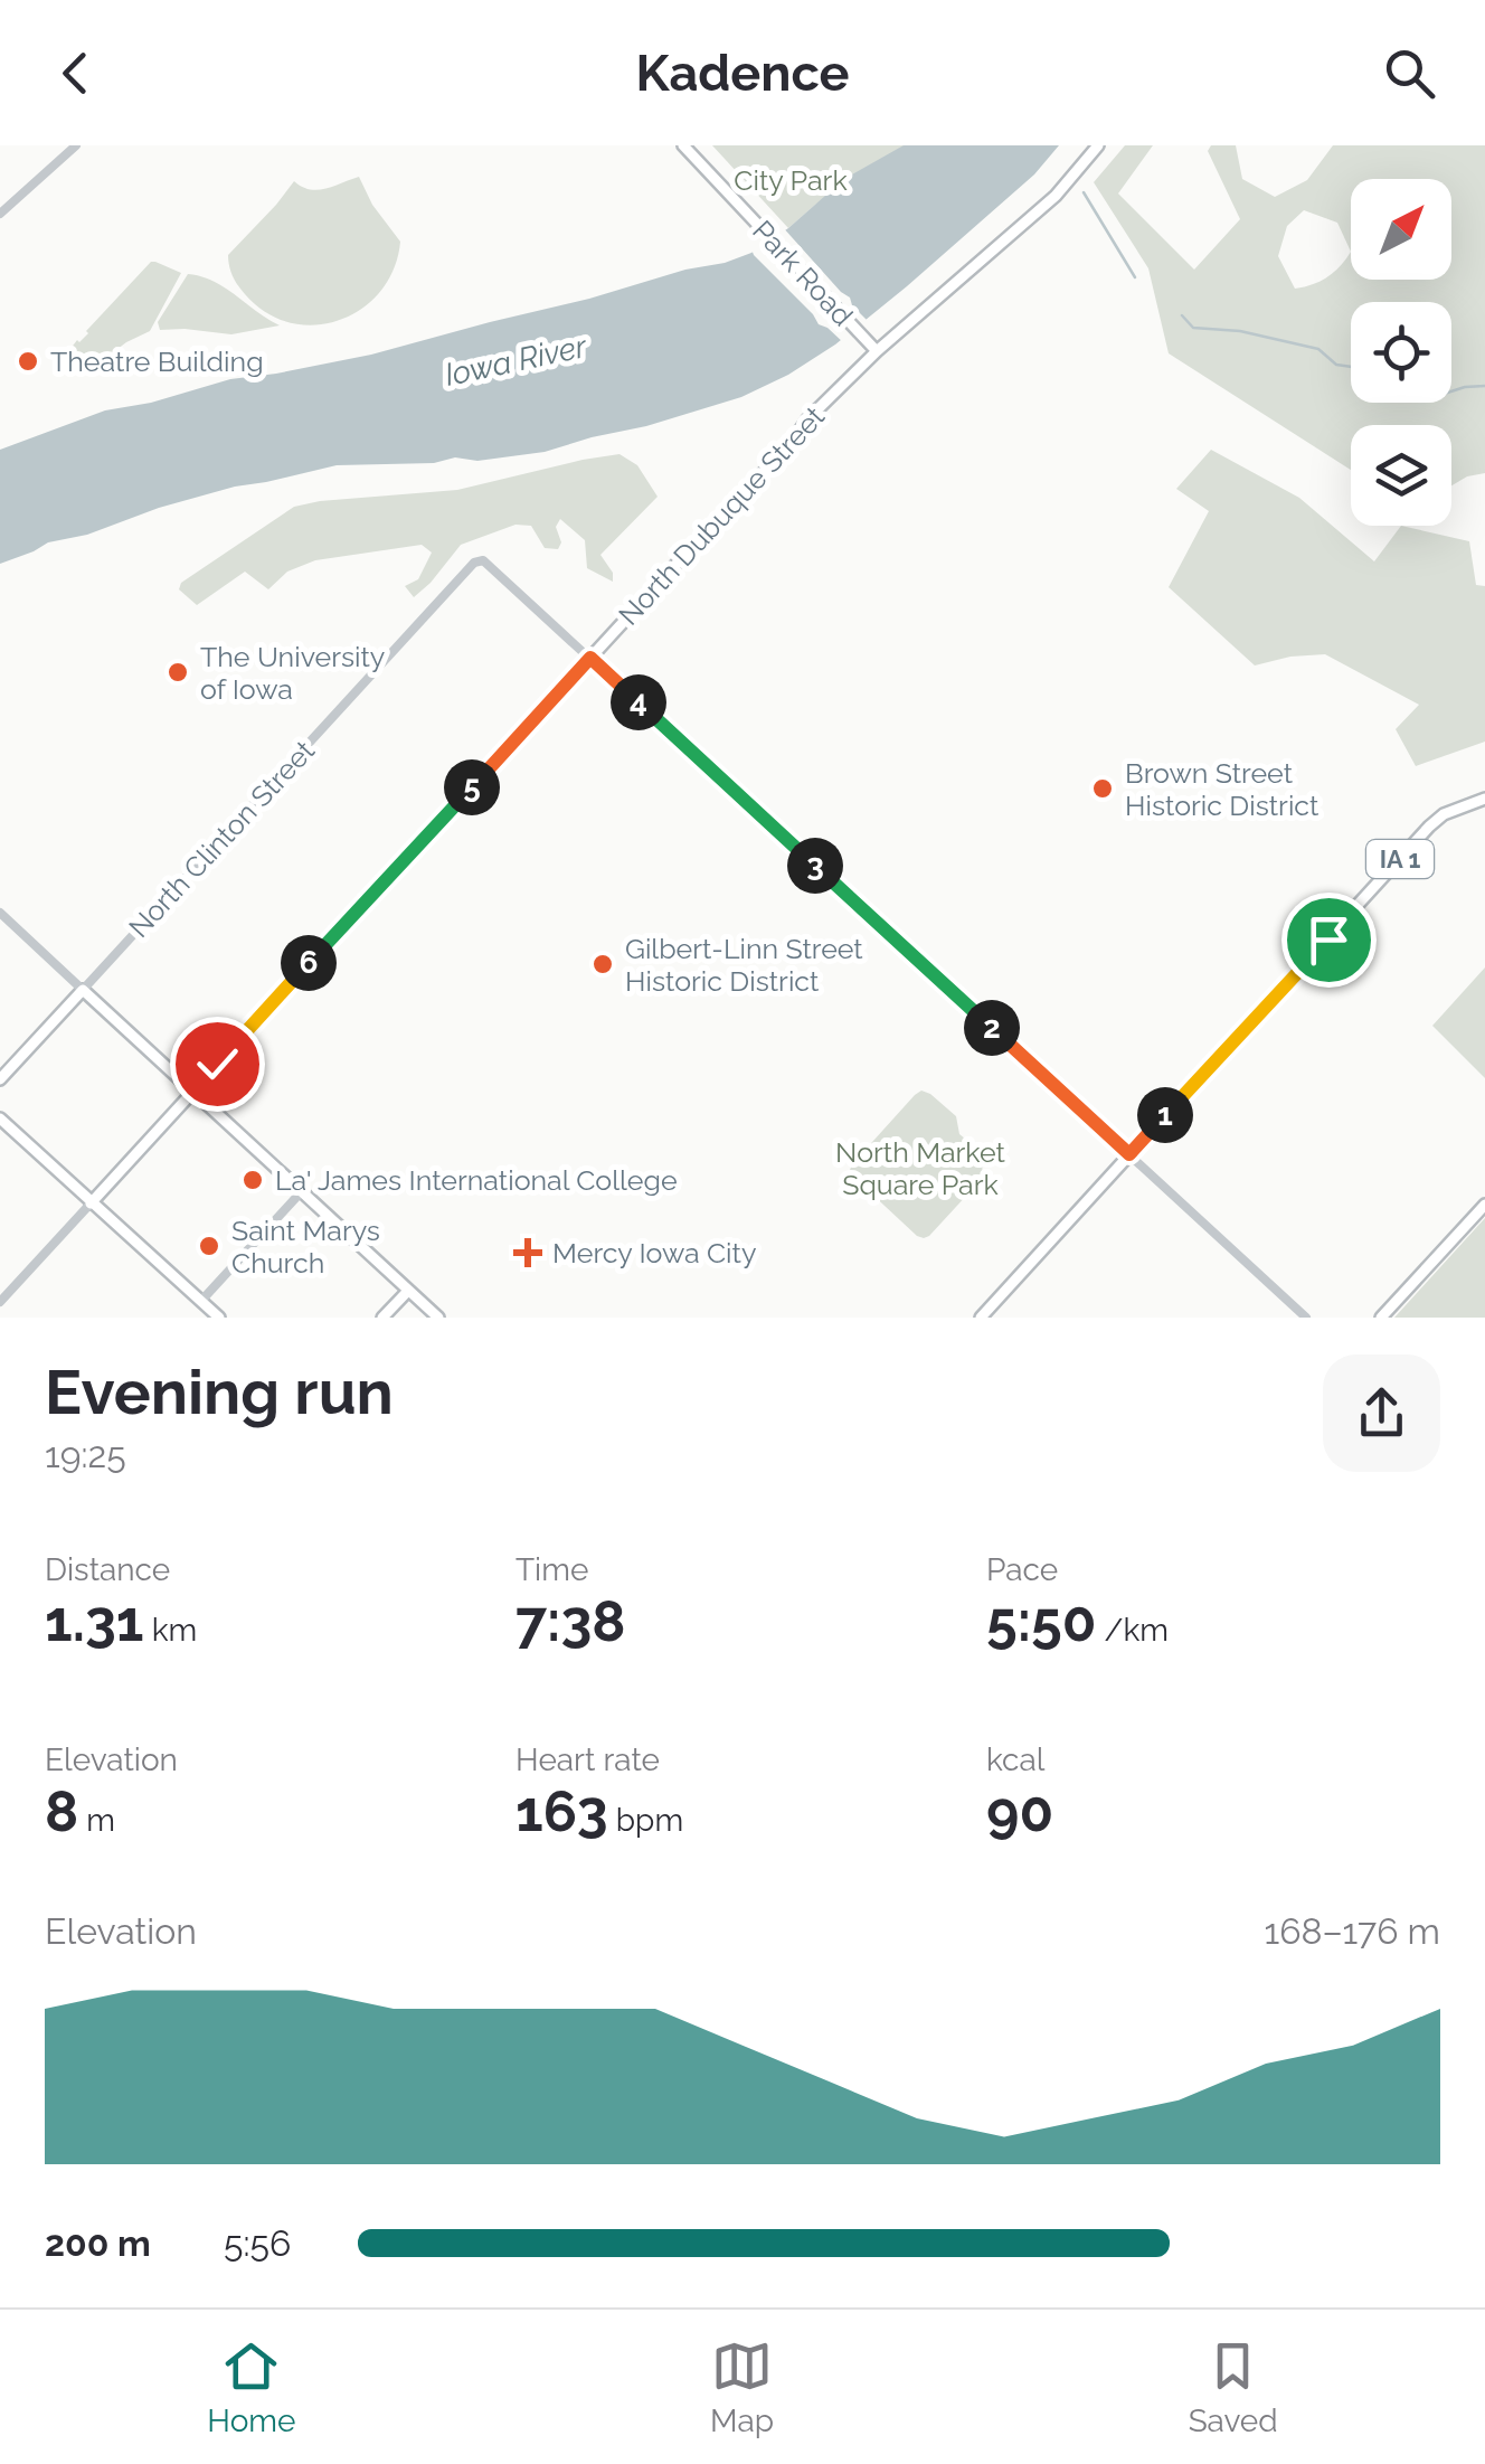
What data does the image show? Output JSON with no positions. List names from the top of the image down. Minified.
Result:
{"streets":{"main road":["Park Road","North Dubuque Street","North Clinton Street","IA 1"]},"crossings":[["Park Road","North Dubuque Street"],["North Dubuque Street","North Clinton Street"]],"water":["Iowa River"],"parks":["City Park","North Market Square Park"],"places":{"other":["Theatre Building","The University of Iowa","Brown Street Historic District","Gilbert-Linn Street Historic District","La' James International College","Saint Marys Church"],"health":["Mercy Iowa City"]},"north":"top right","page":{"header":"Kadence","pins":["4","5","3","6","2","1"],"heading":["Evening run","19:25"],"stats":[["Distance","1.31 km"],["Time","7:38"],["Pace","5:50 /km"],["Elevation","8 m"],["Heart rate","163 bpm"],["kcal","90"]],"chart":["Elevation","168–176 m"],"list":[{"name":"200 m","note":"5:56"}],"tabs":["Home","Map","Saved"]}}
